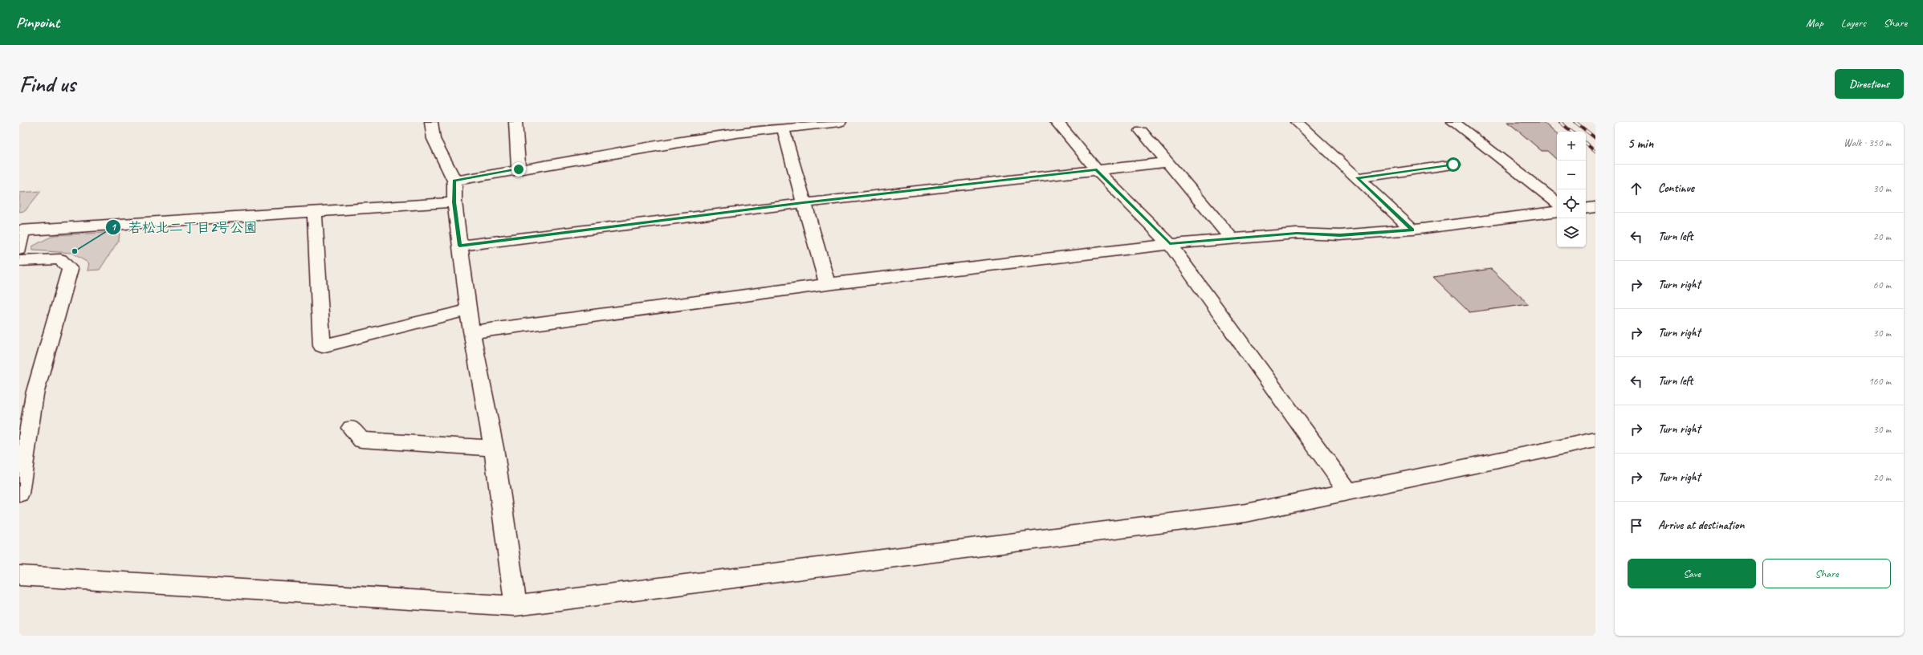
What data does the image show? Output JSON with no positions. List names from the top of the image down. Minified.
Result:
{"places":["若松北二丁目2号公園"],"page":{"header":"Pinpoint","nav":["Map","Layers","Share"],"buttons":["Directions",["Save","Share"]],"title":"Find us","heading":["5 min","Walk · 350 m"],"map_buttons":["+","−"],"list":[["Continue","30 m"],["Turn left","20 m"],["Turn right","60 m"],["Turn right","30 m"],["Turn left","160 m"],["Turn right","30 m"],["Turn right","20 m"],"Arrive at destination"]}}
